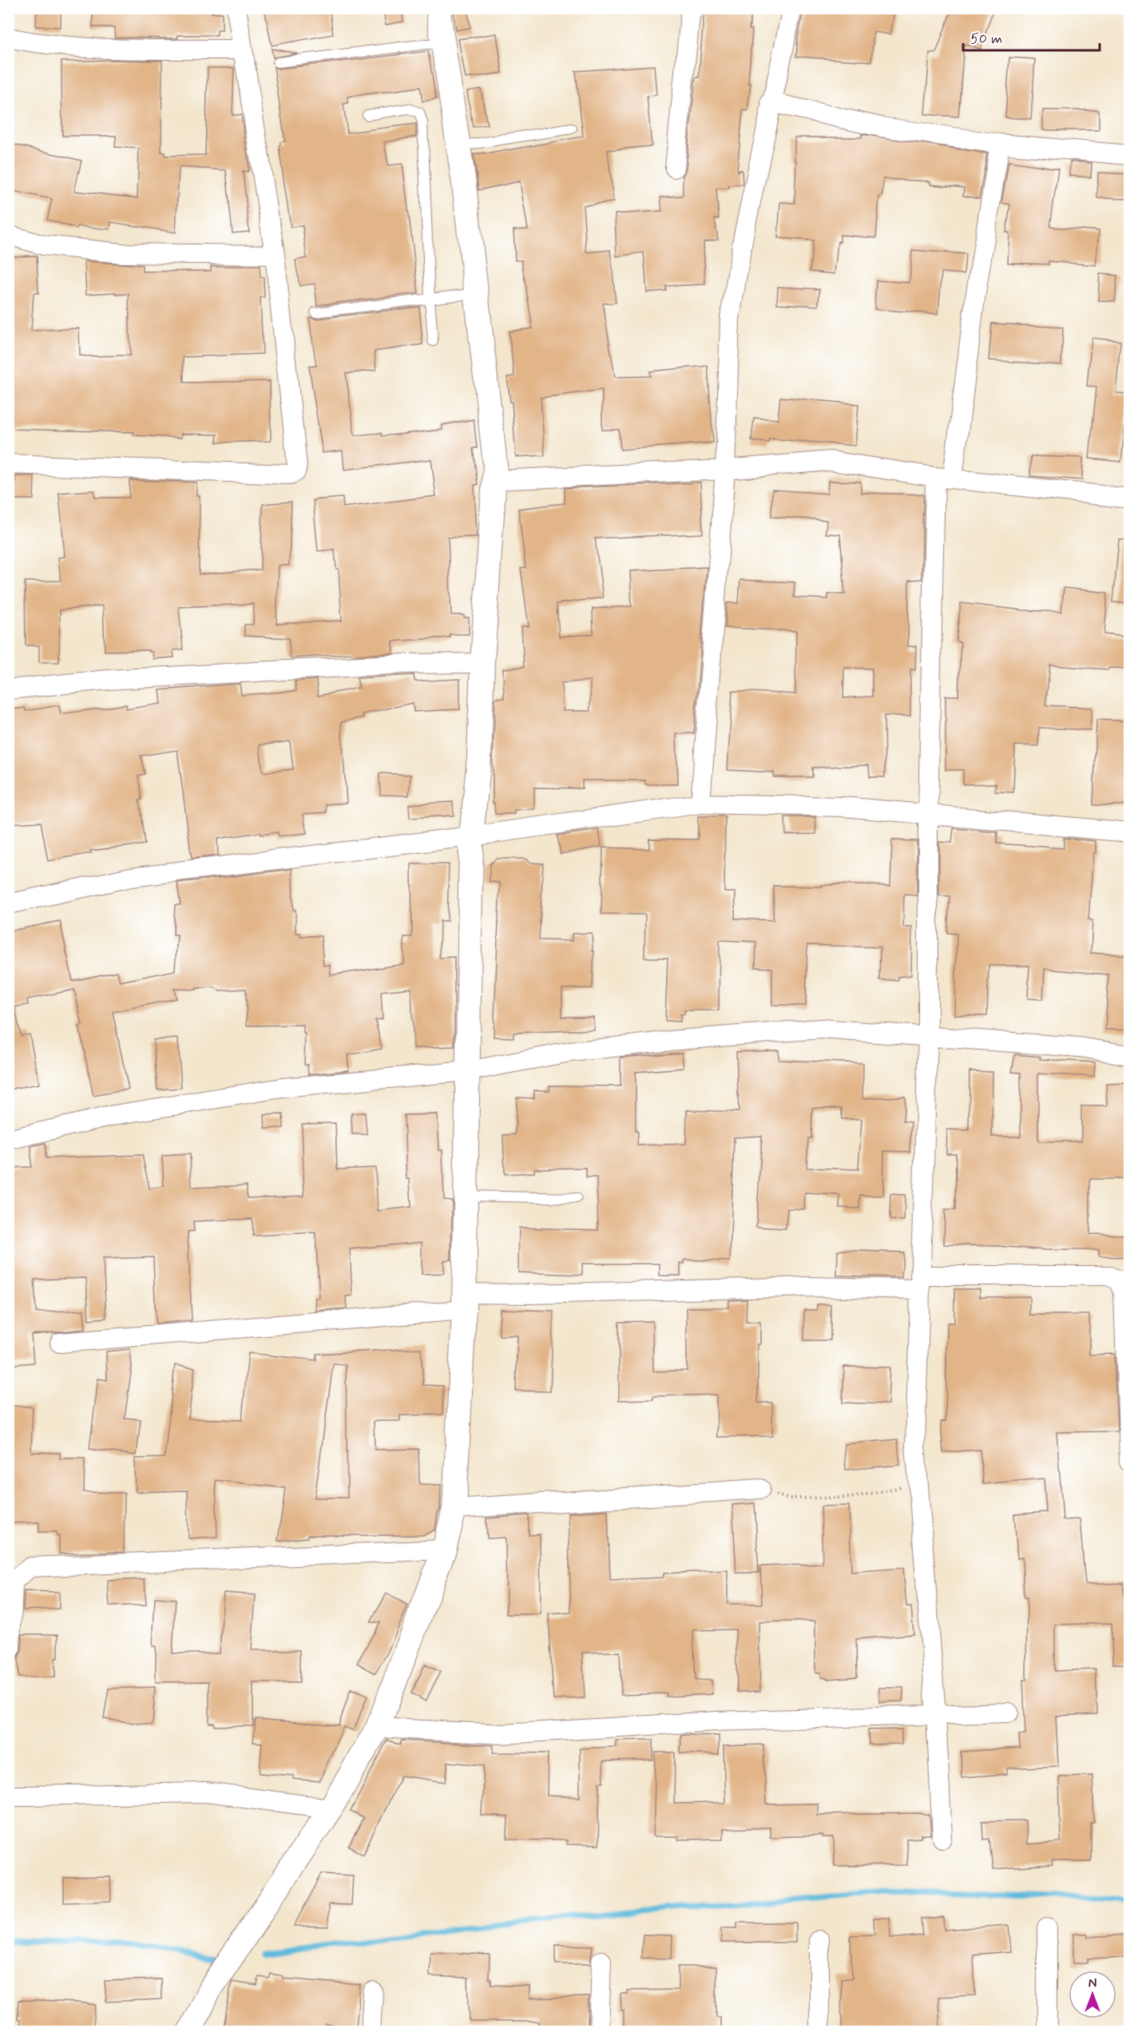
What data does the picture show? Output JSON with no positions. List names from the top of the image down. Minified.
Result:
{"scale_bar":"50 m","north":"top"}
